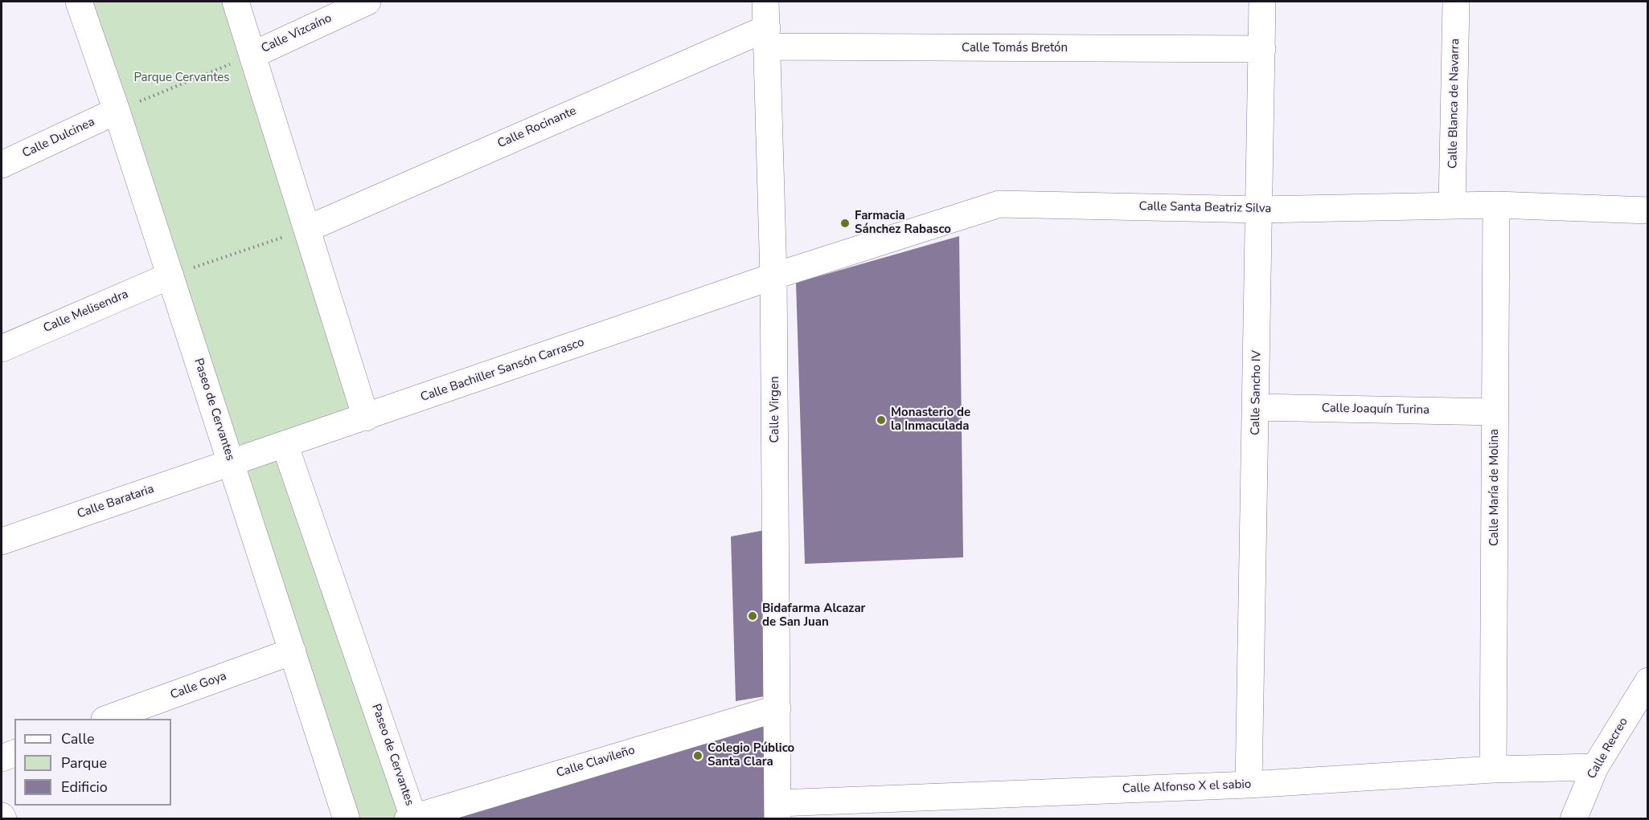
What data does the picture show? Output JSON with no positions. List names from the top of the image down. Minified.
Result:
{"streets":{"street":["Calle Vizcaíno","Calle Tomás Bretón","Calle Blanca de Navarra","Calle Rocinante","Calle Dulcinea","Calle Santa Beatriz Silva","Calle Melisendra","Calle Bachiller Sansón Carrasco","Calle Sancho IV","Paseo de Cervantes","Calle Virgen","Calle Joaquín Turina","Calle María de Molina","Calle Barataria","Calle Goya","Calle Recreo","Calle Clavileño","Calle Alfonso X el sabio"]},"crossings":[["Calle Tomás Bretón","Calle Rocinante"],["Calle Tomás Bretón","Calle Sancho IV"],["Calle Tomás Bretón","Calle Virgen"],["Calle Blanca de Navarra","Calle Santa Beatriz Silva"],["Calle Rocinante","Calle Virgen"],["Calle Dulcinea","Paseo de Cervantes"],["Calle Santa Beatriz Silva","Calle Bachiller Sansón Carrasco"],["Calle Santa Beatriz Silva","Calle Sancho IV"],["Calle Santa Beatriz Silva","Calle Virgen"],["Calle Santa Beatriz Silva","Calle María de Molina"],["Calle Melisendra","Paseo de Cervantes"],["Calle Bachiller Sansón Carrasco","Paseo de Cervantes"],["Calle Bachiller Sansón Carrasco","Calle Virgen"],["Calle Bachiller Sansón Carrasco","Calle Barataria"],["Calle Sancho IV","Calle Joaquín Turina"],["Calle Sancho IV","Calle Alfonso X el sabio"],["Paseo de Cervantes","Calle Barataria"],["Paseo de Cervantes","Calle Goya"],["Paseo de Cervantes","Calle Clavileño"],["Calle Virgen","Calle Clavileño"],["Calle Virgen","Calle Alfonso X el sabio"],["Calle Joaquín Turina","Calle María de Molina"],["Calle María de Molina","Calle Alfonso X el sabio"],["Calle Recreo","Calle Alfonso X el sabio"]],"parks":["Parque Cervantes"],"places":["Farmacia Sánchez Rabasco","Monasterio de la Inmaculada","Bidafarma Alcazar de San Juan","Colegio Público Santa Clara"],"legend":["Calle","Parque","Edificio"]}
